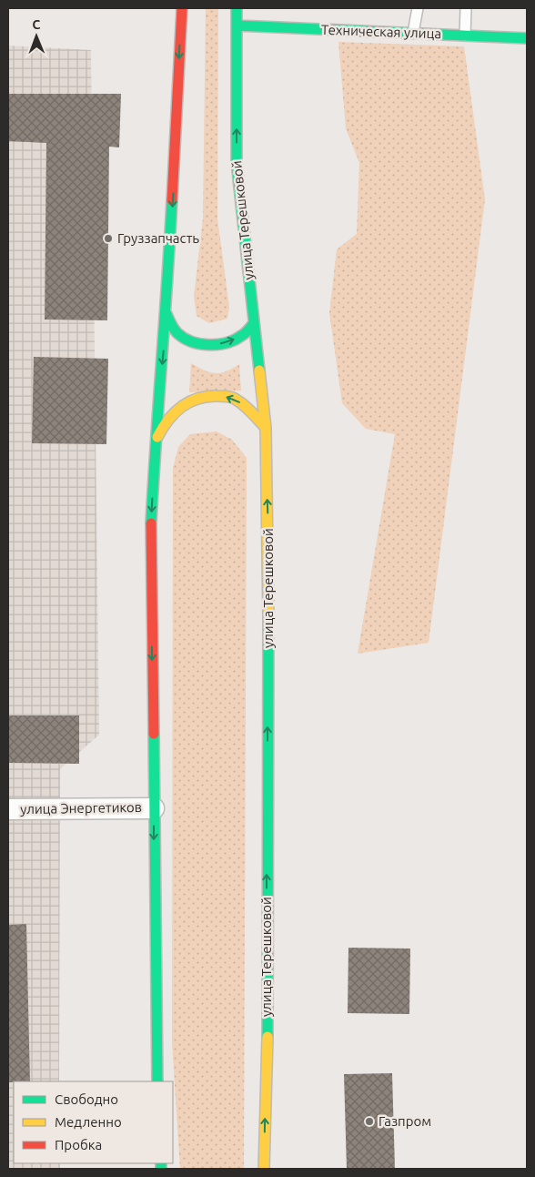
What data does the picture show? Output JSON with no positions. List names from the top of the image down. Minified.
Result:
{"streets":{"main road":["Техническая улица","улица Терешковой"],"street":["улица Энергетиков"]},"crossings":[["Техническая улица","улица Терешковой"]],"one_way":["улица Терешковой"],"places":["Груззапчасть","Газпром"],"legend":["Свободно","Медленно","Пробка"],"north":"top"}
